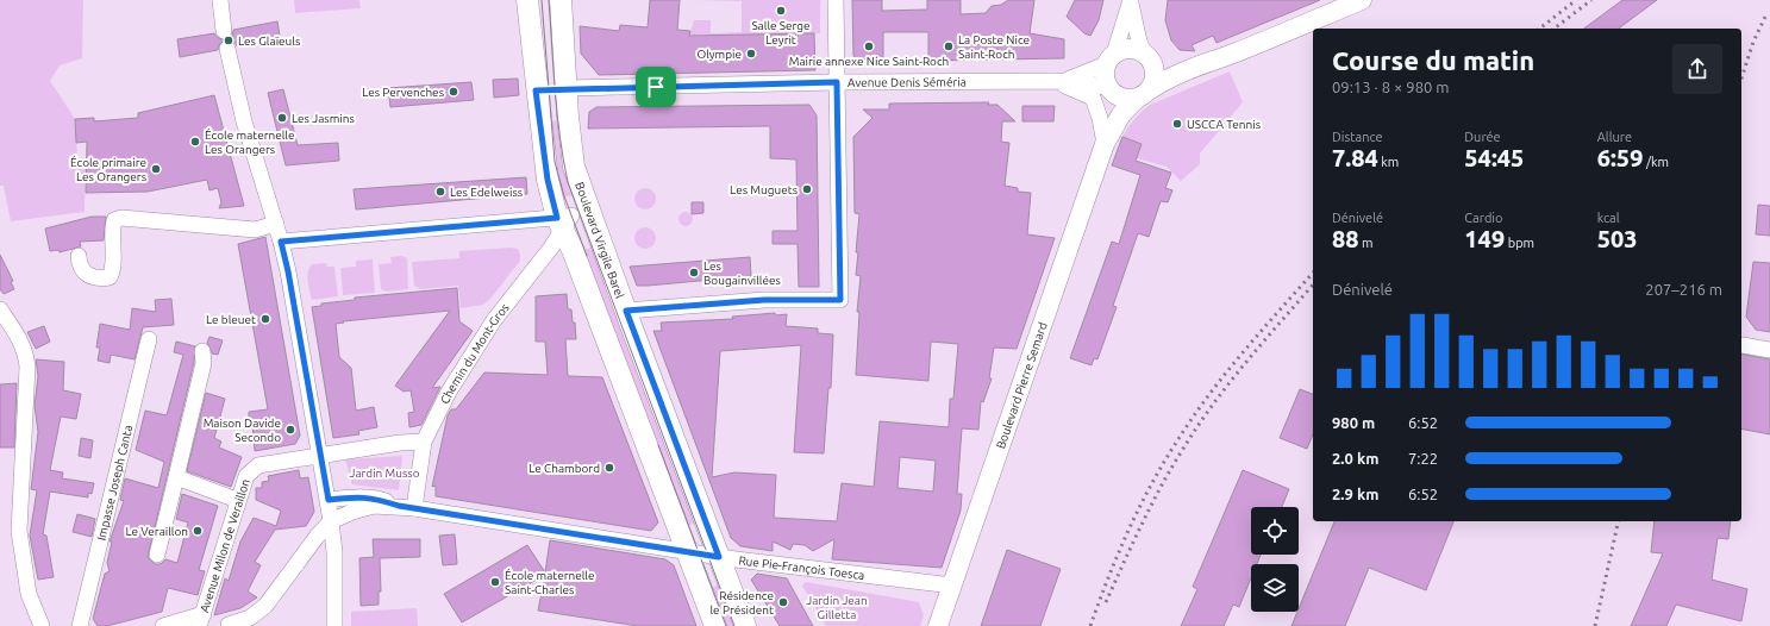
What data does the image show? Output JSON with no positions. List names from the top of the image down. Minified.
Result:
{"streets":{"main road":["Boulevard Virgile Barel"],"street":["Avenue Denis Séméria","Chemin du Mont-Gros","Boulevard Pierre Semard","Impasse Joseph Canta","Avenue Milon de Veraillon","Rue Pie-François Toesca"]},"crossings":[["Avenue Denis Séméria","Boulevard Virgile Barel"],["Avenue Denis Séméria","Boulevard Pierre Semard"],["Boulevard Virgile Barel","Rue Pie-François Toesca"],["Chemin du Mont-Gros","Avenue Milon de Veraillon"],["Chemin du Mont-Gros","Rue Pie-François Toesca"],["Boulevard Pierre Semard","Rue Pie-François Toesca"]],"parks":["Jardin Musso","Jardin Jean Gilletta"],"places":["Salle Serge Leyrit","Les Glaïeuls","Mairie annexe Nice Saint-Roch","La Poste Nice Saint-Roch","Olympie","Les Pervenches","Les Jasmins","USCCA Tennis","École maternelle Les Orangers","École primaire Les Orangers","Les Muguets","Les Edelweiss","Les Bougainvillées","Le bleuet","Maison Davide Secondo","Le Chambord","Le Veraillon","École maternelle Saint-Charles","Résidence le Président"],"page":{"heading":["Course du matin","09:13 · 8 × 980 m"],"stats":[["Distance","7.84 km"],["Durée","54:45"],["Allure","6:59 /km"],["Dénivelé","88 m"],["Cardio","149 bpm"],["kcal","503"]],"chart":["Dénivelé","207–216 m"],"list":[{"name":"980 m","note":"6:52"},{"name":"2.0 km","note":"7:22"},{"name":"2.9 km","note":"6:52"}]}}
